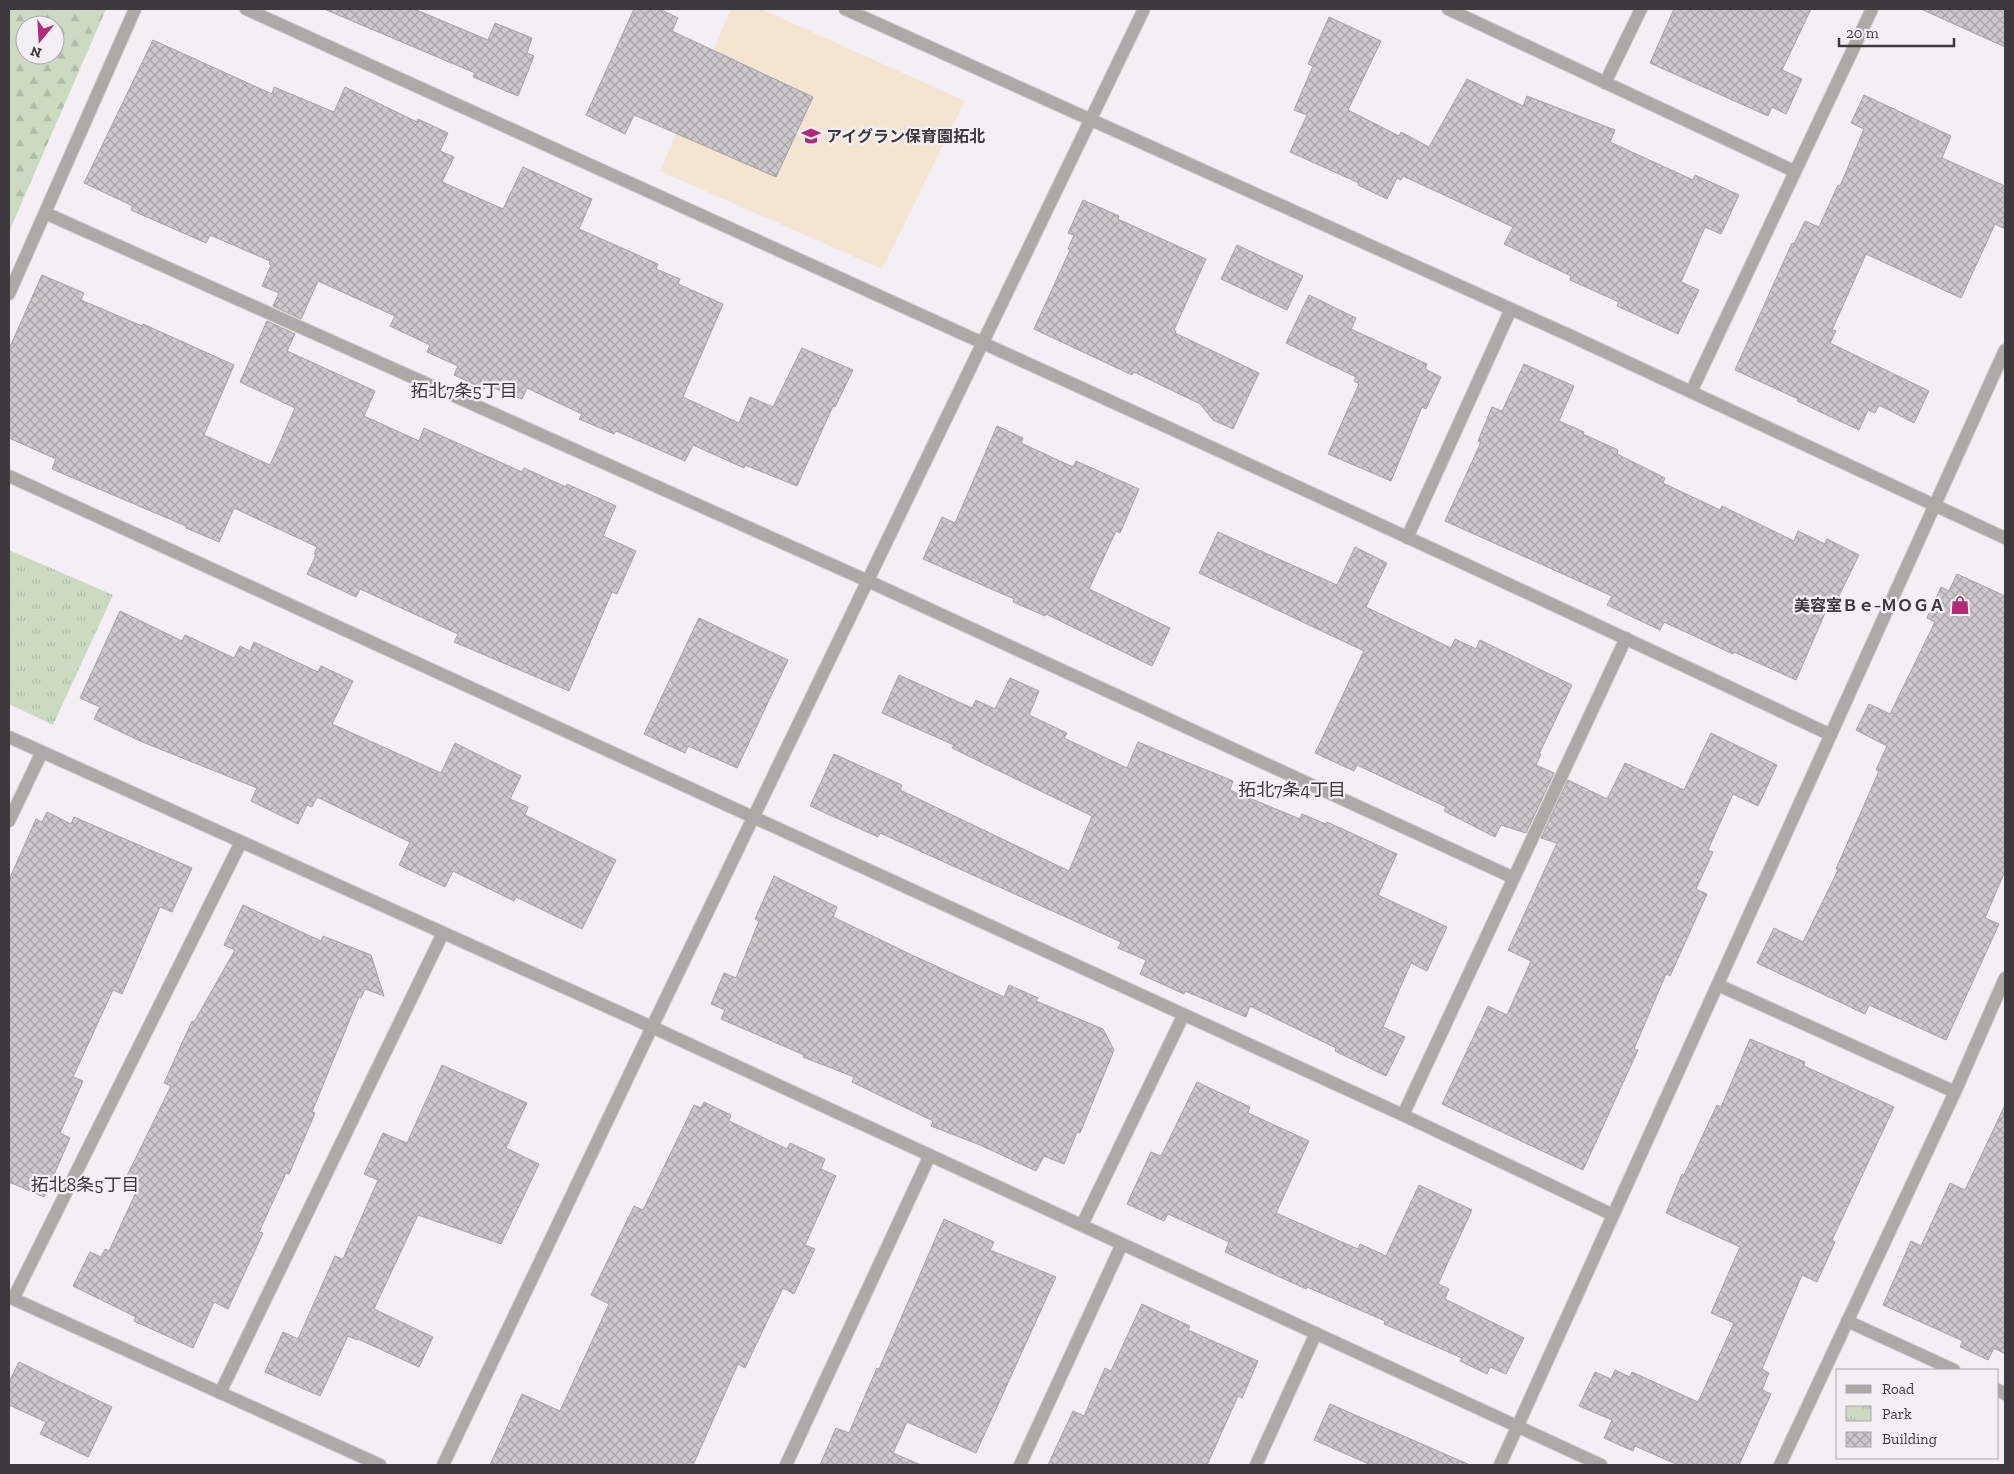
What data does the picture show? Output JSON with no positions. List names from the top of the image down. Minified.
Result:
{"districts":["拓北7条5丁目","拓北7条4丁目","拓北8条5丁目"],"places":{"school or university":["アイグラン保育園拓北"],"shop":["美容室Ｂｅ−ＭＯＧＡ"]},"legend":["Road","Park","Building"],"scale_bar":"20 m","north":"bottom"}
